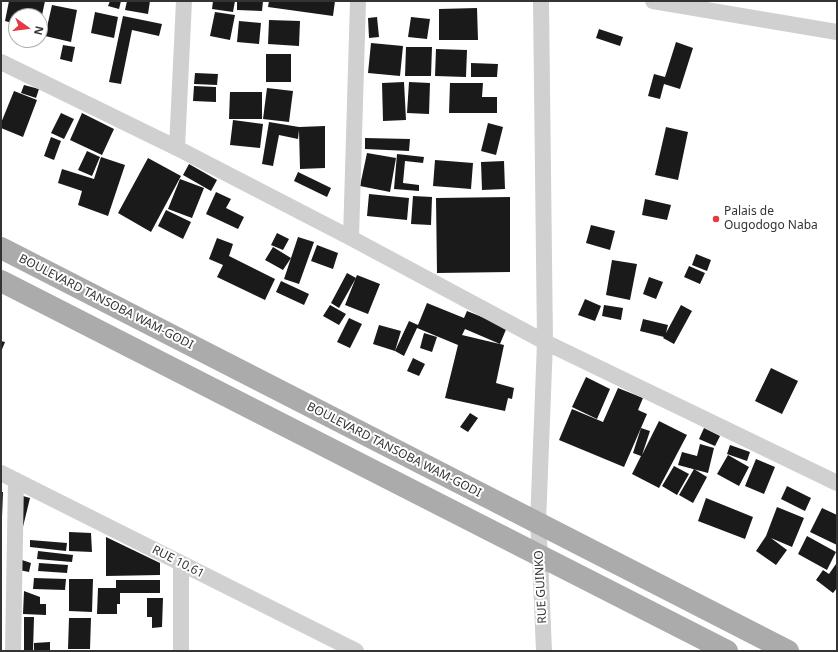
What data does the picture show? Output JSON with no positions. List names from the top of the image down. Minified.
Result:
{"streets":{"main road":["BOULEVARD TANSOBA WAM-GODI"],"street":["RUE 10.61","RUE GUINKO"]},"crossings":[["BOULEVARD TANSOBA WAM-GODI","RUE GUINKO"]],"places":["Palais de Ougodogo Naba"],"north":"right"}
